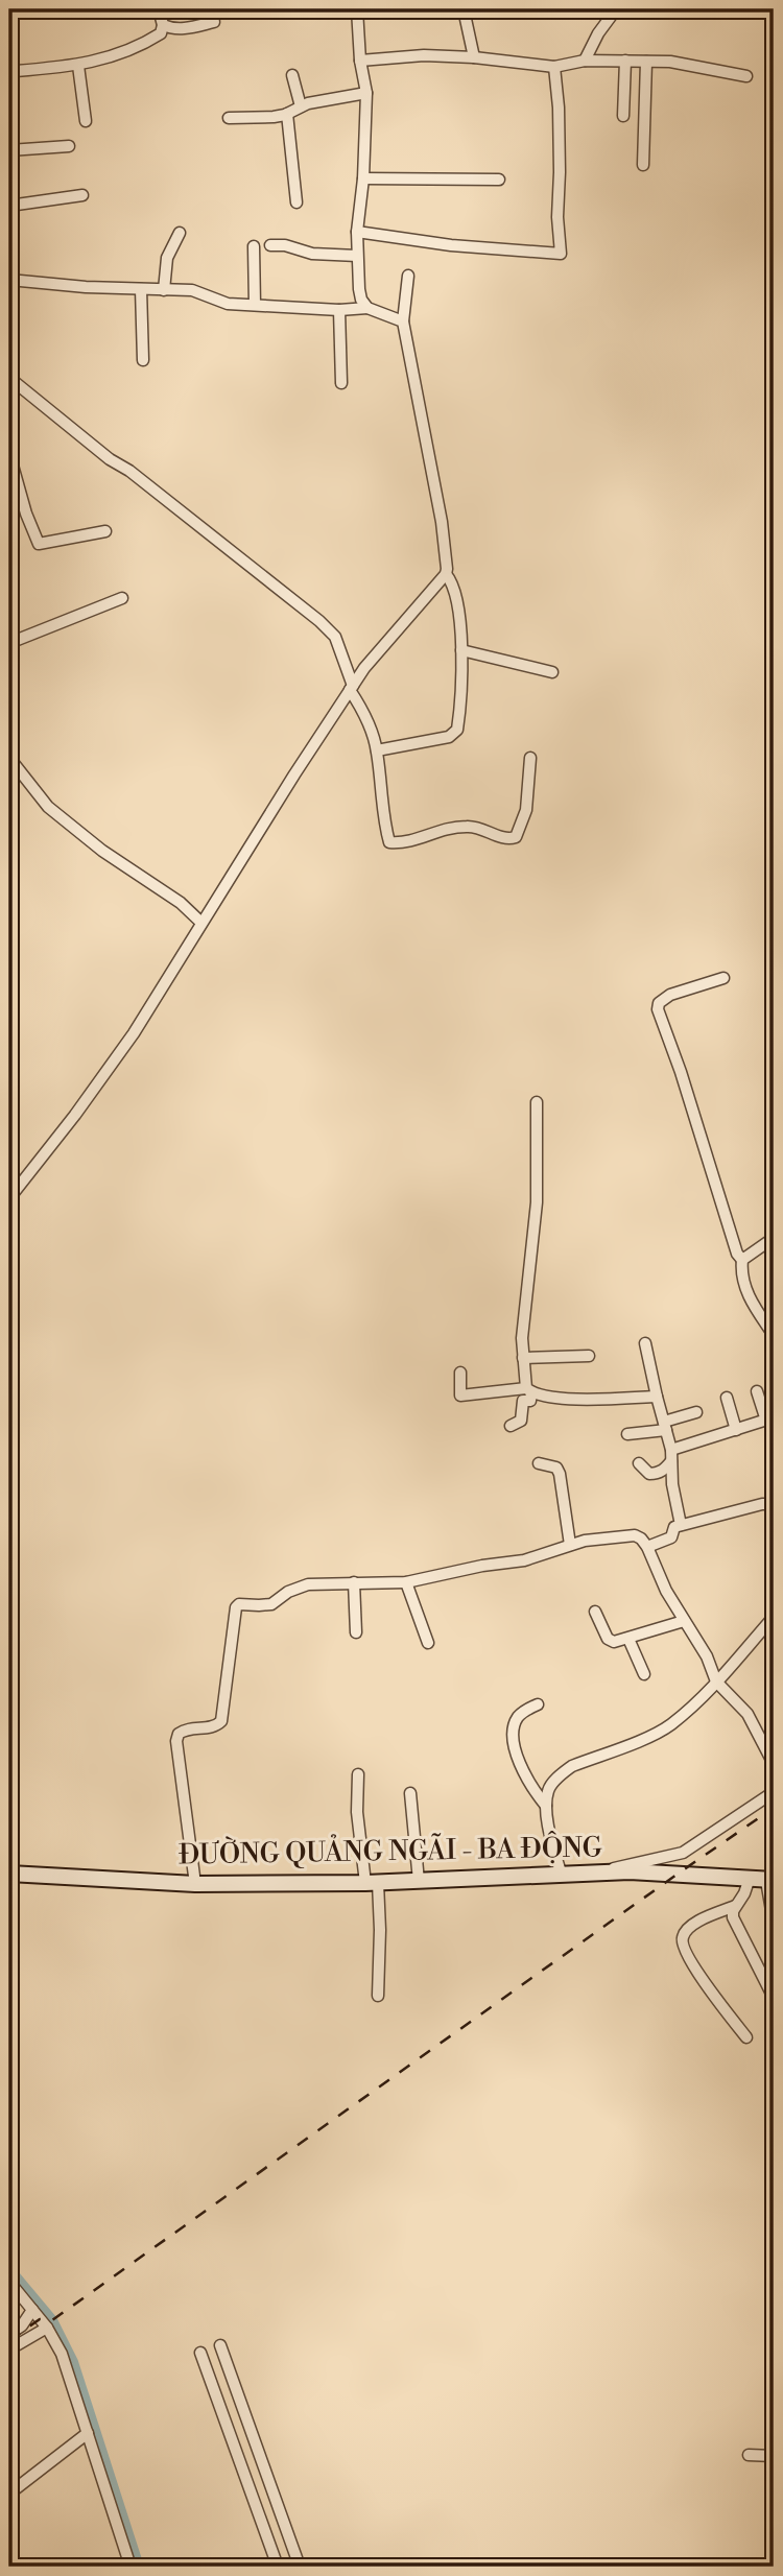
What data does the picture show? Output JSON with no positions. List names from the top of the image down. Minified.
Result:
{"streets":{"main road":["ĐƯỜNG QUẢNG NGÃI - BA ĐỘNG"]}}
